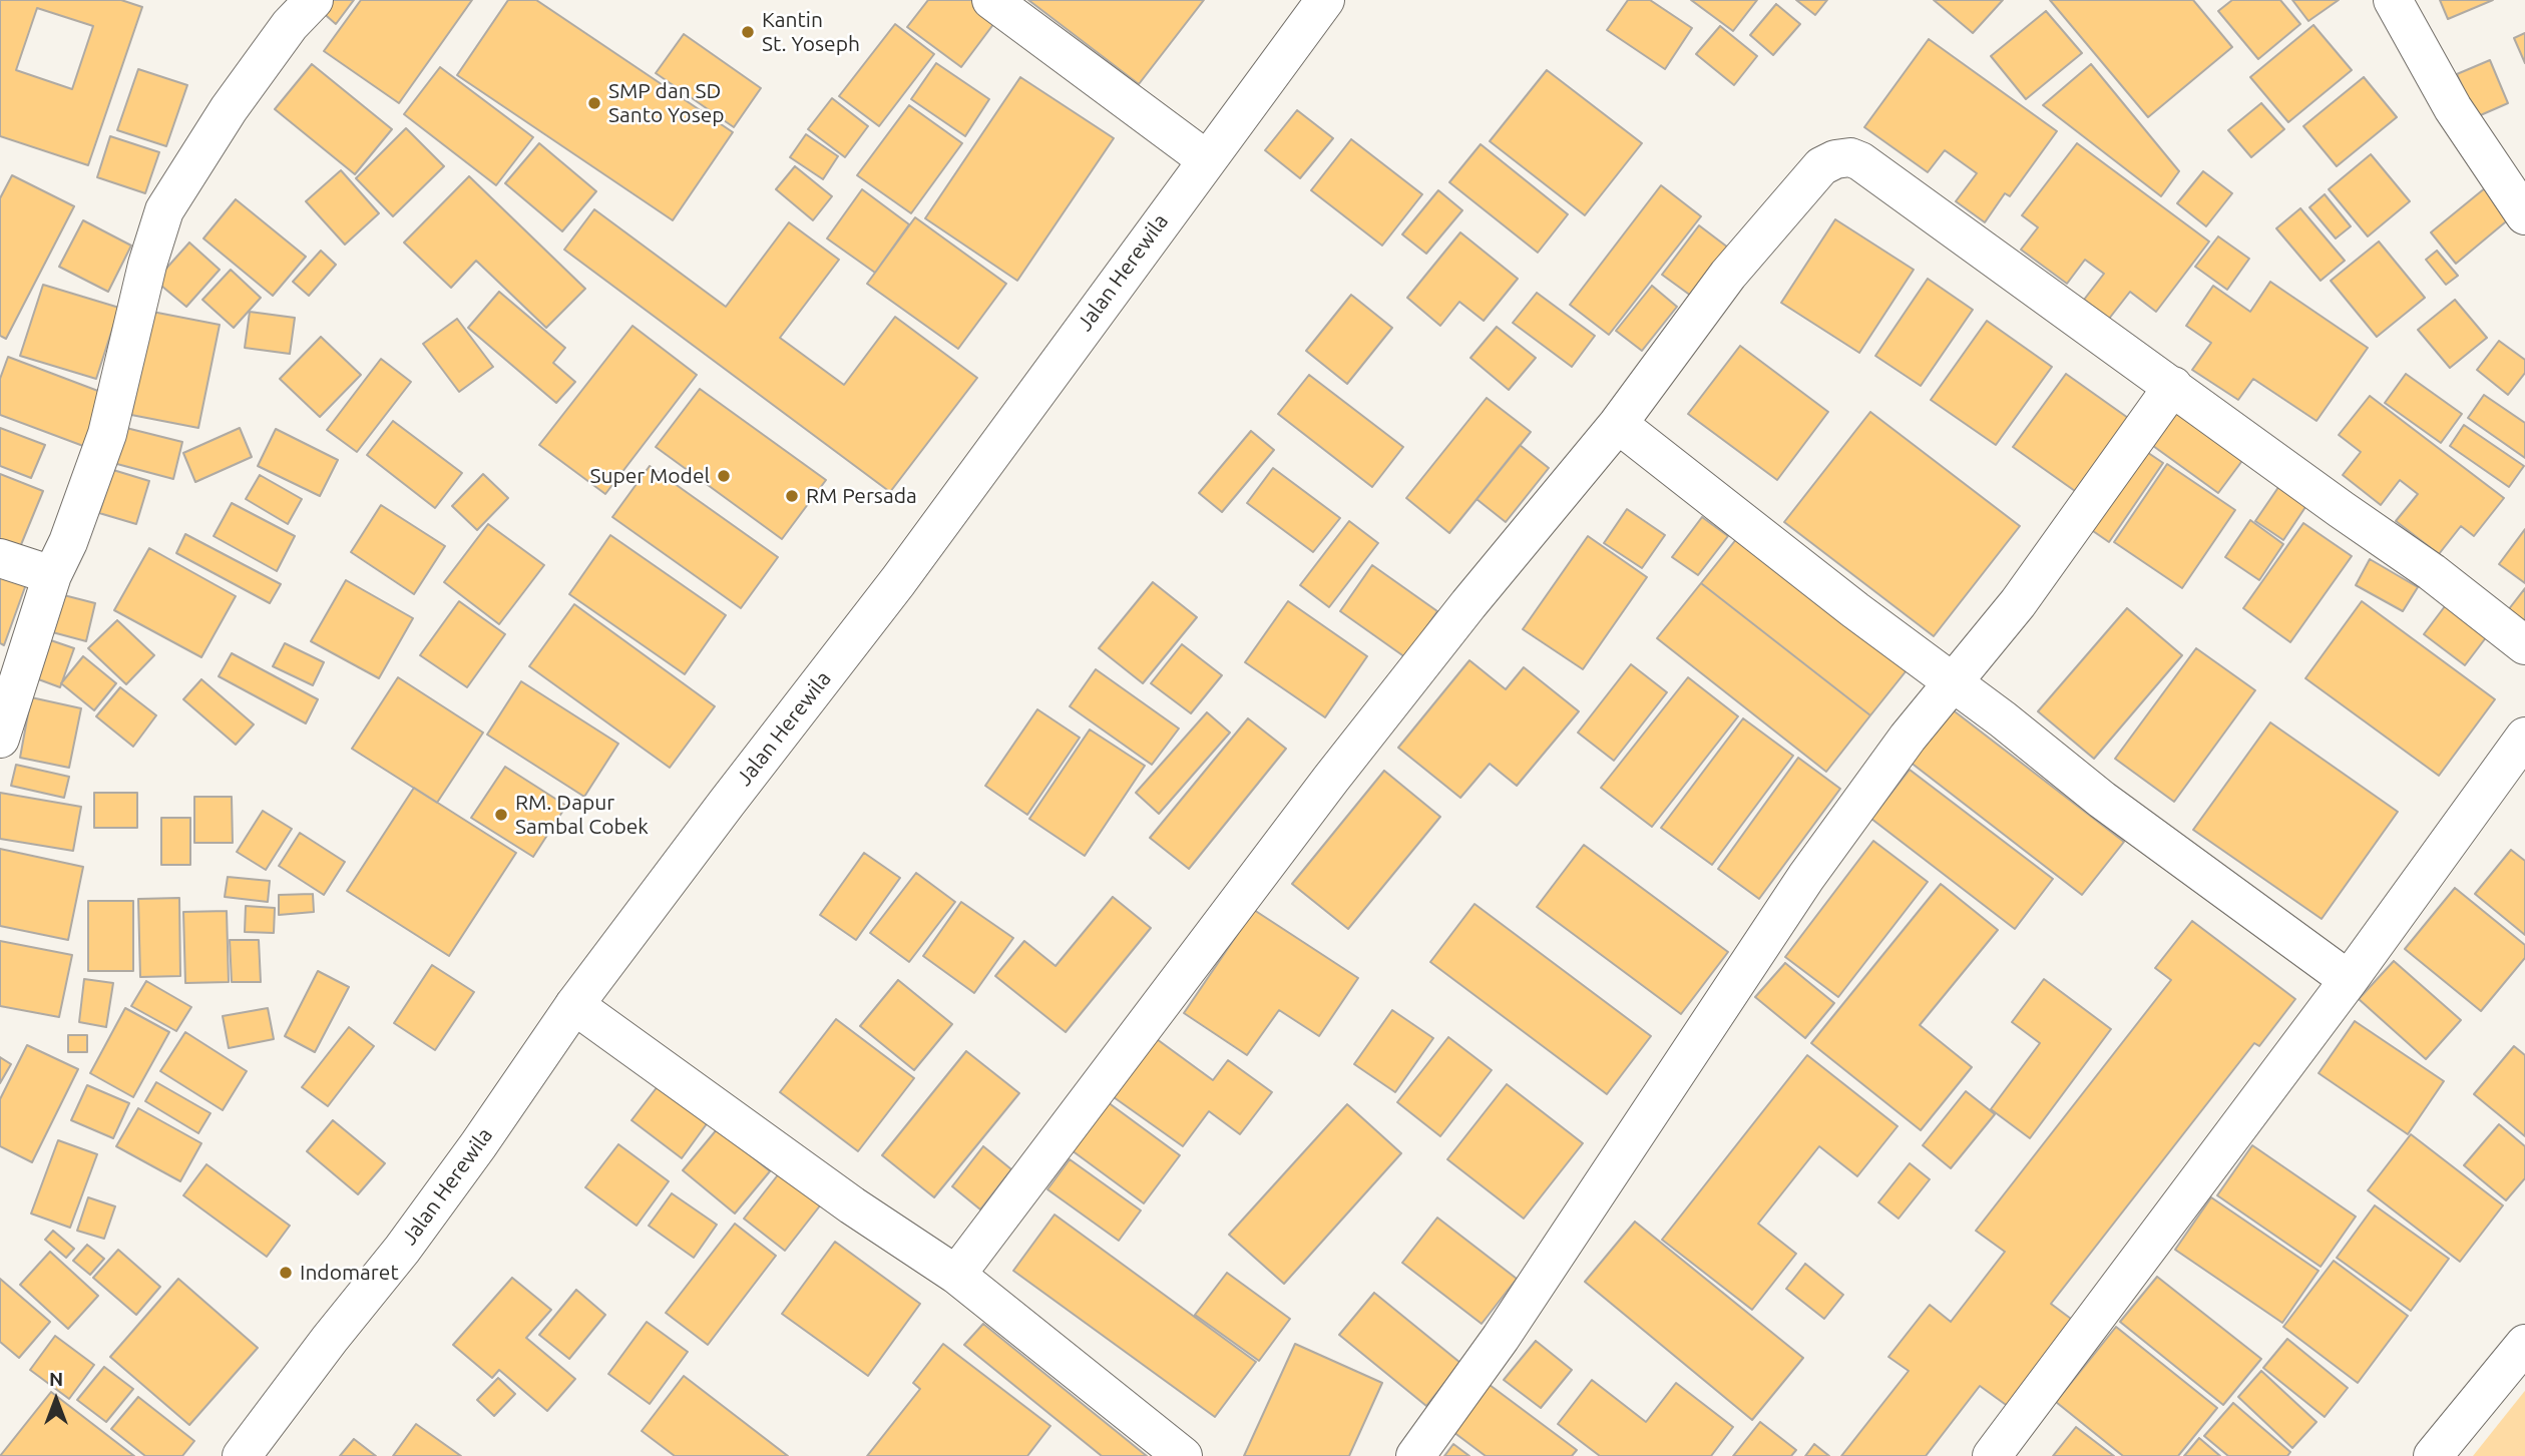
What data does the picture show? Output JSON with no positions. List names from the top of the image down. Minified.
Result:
{"streets":{"street":["Jalan Herewila"]},"places":["Kantin St. Yoseph","SMP dan SD Santo Yosep","Super Model","RM Persada","RM. Dapur Sambal Cobek","Indomaret"],"north":"top"}
